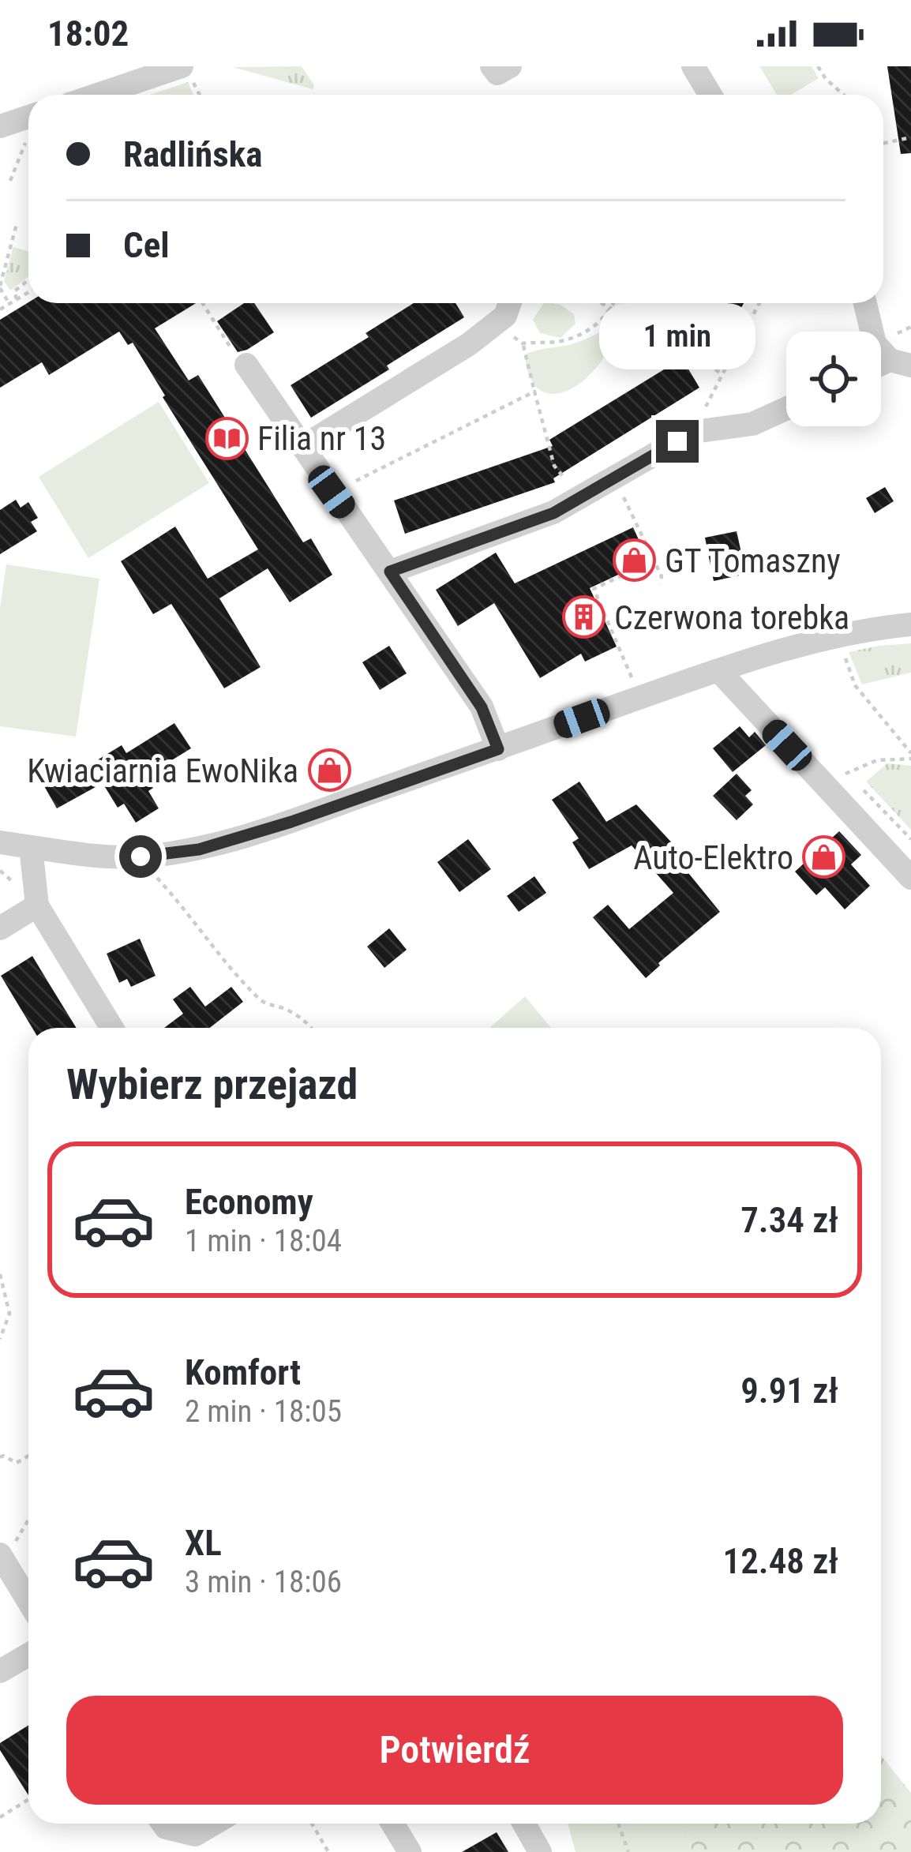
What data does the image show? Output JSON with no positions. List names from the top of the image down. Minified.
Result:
{"places":{"library":["Filia nr 13"],"shop":["GT Tomaszny","Kwiaciarnia EwoNika","Auto-Elektro"],"building":["Czerwona torebka"]},"page":{"status":"18:02","banner":["Radlińska","Cel"],"bubble":"1 min","heading":"Wybierz przejazd","list":[{"name":"Economy","note":"1 min · 18:04","value":"7.34 zł"},{"name":"Komfort","note":"2 min · 18:05","value":"9.91 zł"},{"name":"XL","note":"3 min · 18:06","value":"12.48 zł"}],"buttons":"Potwierdź"}}
